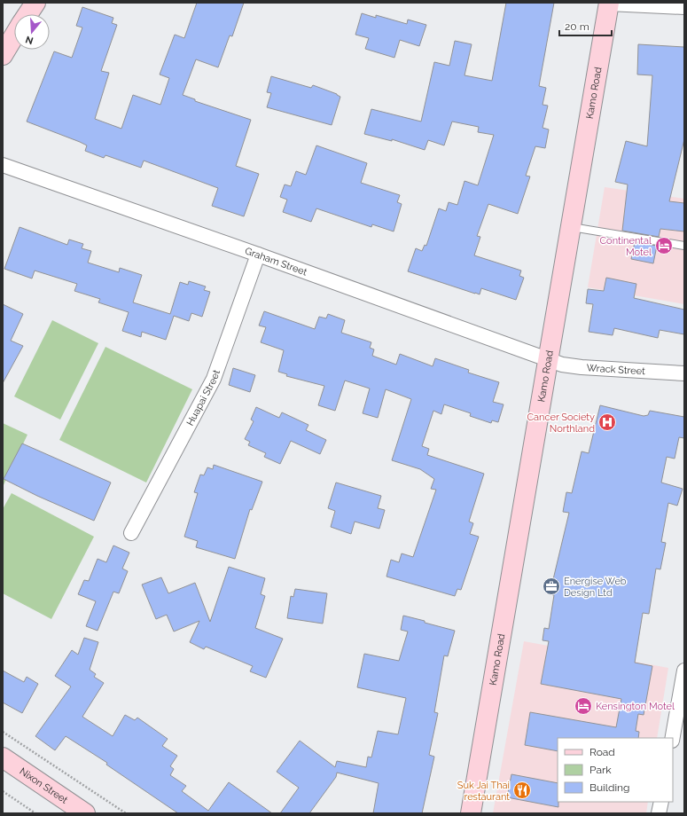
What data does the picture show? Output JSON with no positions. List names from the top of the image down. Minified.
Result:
{"streets":{"main road":["Kamo Road","Nixon Street"],"street":["Graham Street","Wrack Street","Huapai Street"]},"crossings":[["Kamo Road","Graham Street"],["Kamo Road","Wrack Street"],["Graham Street","Wrack Street"],["Graham Street","Huapai Street"]],"places":{"hotel":["Continental Motel","Kensington Motel"],"hospital":["Cancer Society Northland"],"office":["Energise Web Design Ltd"],"restaurant":["Suk Jai Thai restaurant"]},"legend":["Road","Park","Building"],"scale_bar":"20 m","north":"bottom"}
